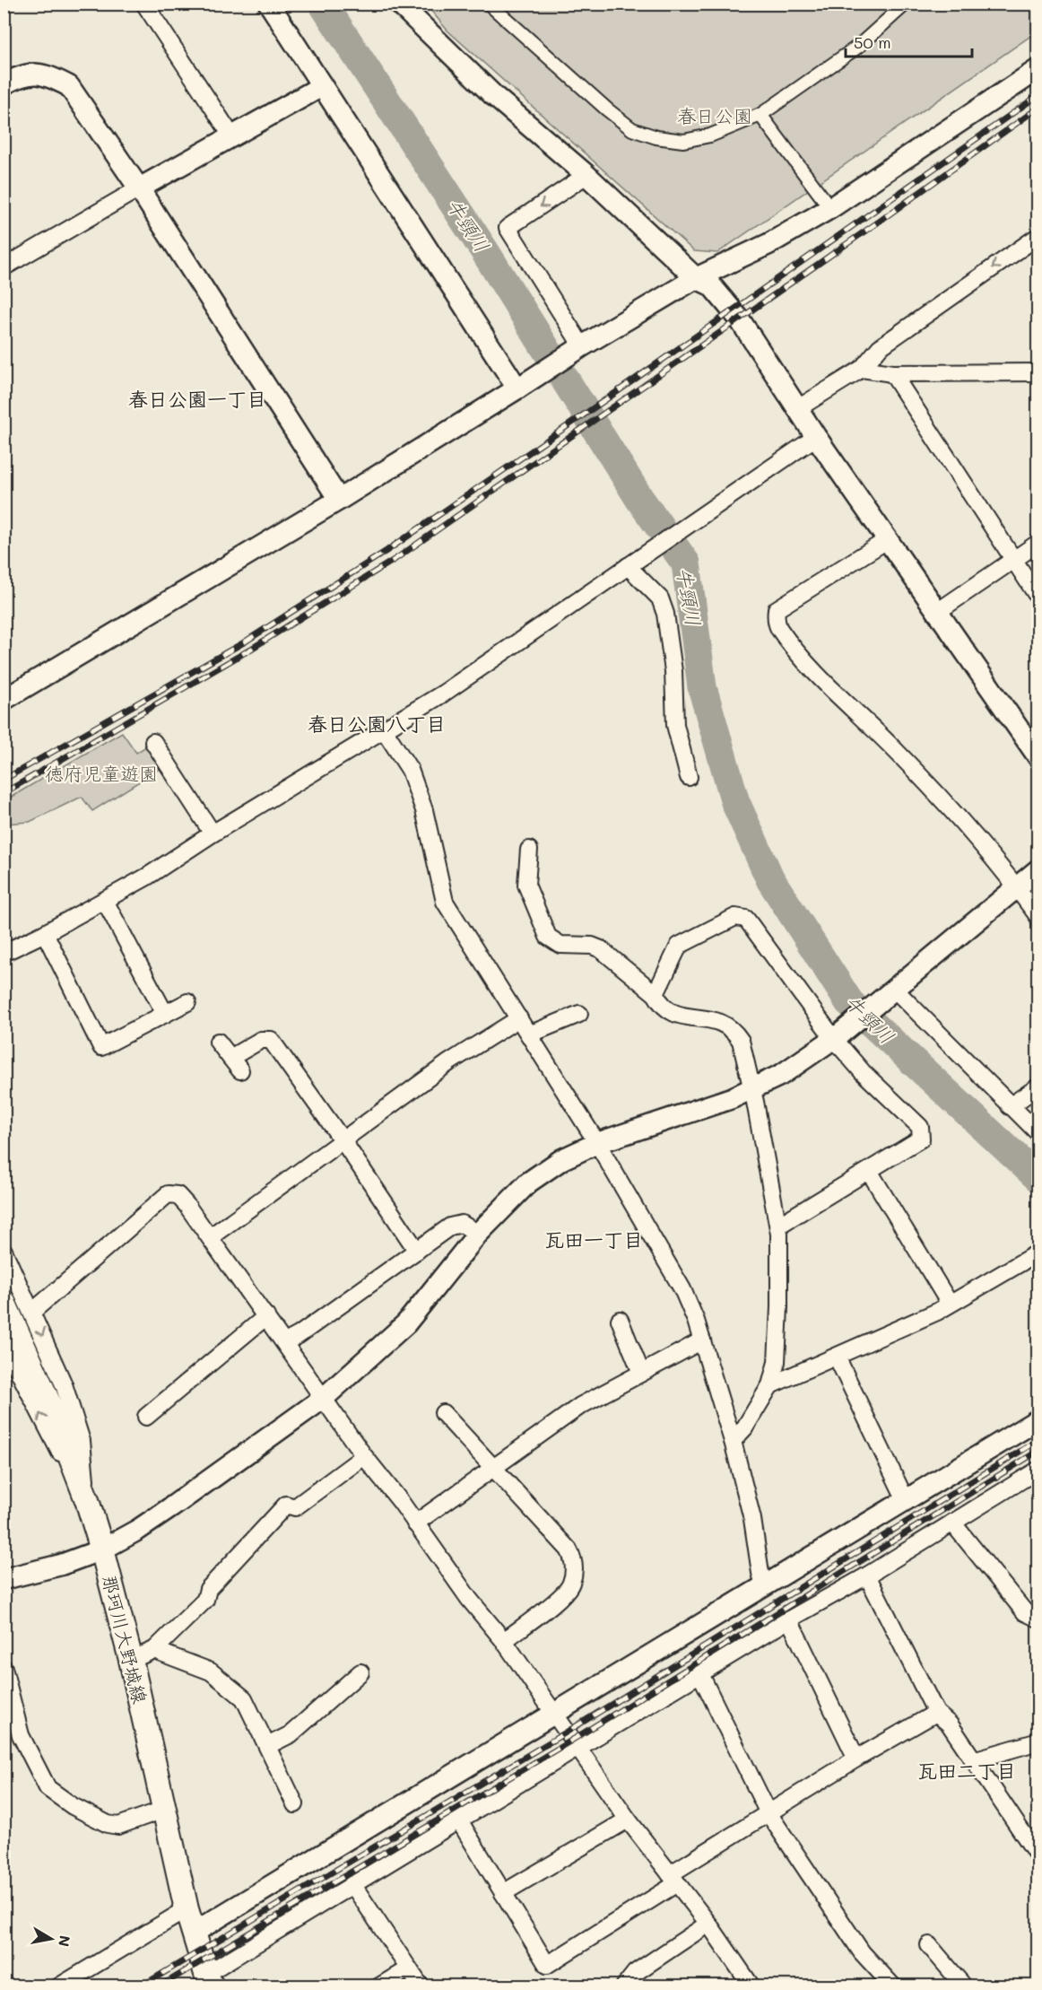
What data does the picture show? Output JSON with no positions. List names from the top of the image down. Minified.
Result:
{"streets":{"main road":["那珂川大野城線"]},"districts":["春日公園一丁目","春日公園八丁目","瓦田一丁目","瓦田二丁目"],"water":["牛頸川"],"parks":["春日公園","徳府児童遊園"],"scale_bar":"50 m","north":"right"}
